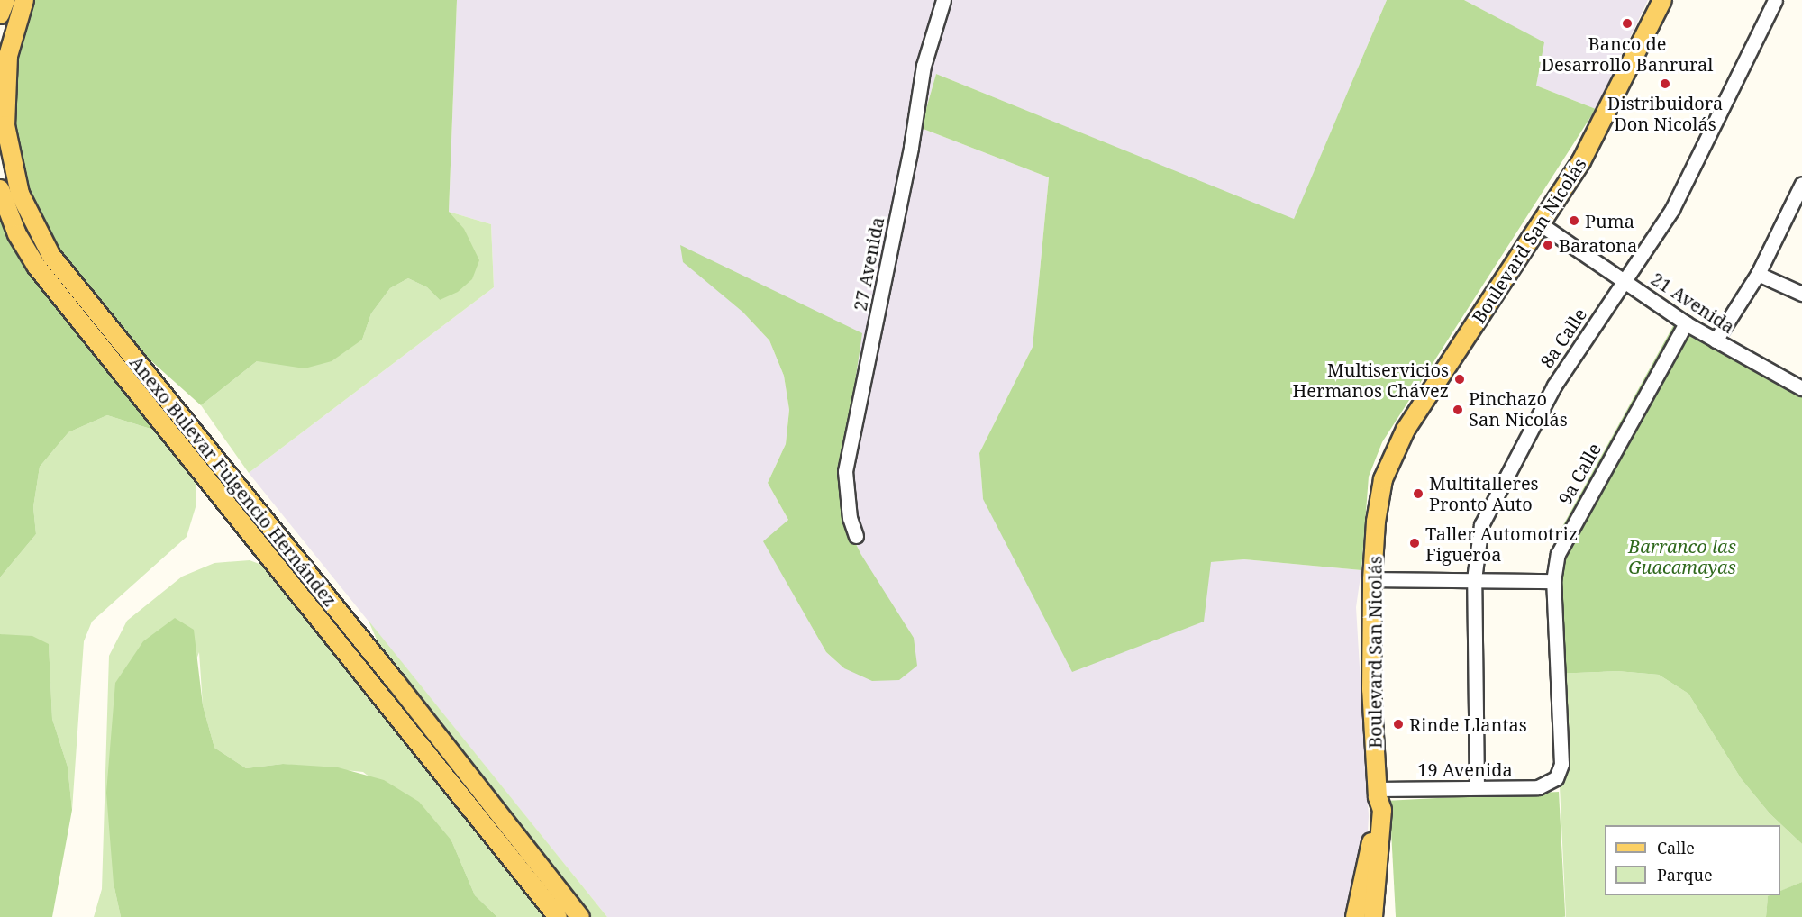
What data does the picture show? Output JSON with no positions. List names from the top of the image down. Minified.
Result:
{"streets":{"main road":["Boulevard San Nicolás","Anexo Bulevar Fulgencio Hernández"],"street":["27 Avenida","21 Avenida","8a Calle","9a Calle","19 Avenida"]},"crossings":[["Boulevard San Nicolás","21 Avenida"],["Boulevard San Nicolás","19 Avenida"],["21 Avenida","8a Calle"],["21 Avenida","9a Calle"],["8a Calle","19 Avenida"],["9a Calle","19 Avenida"]],"parks":["Barranco las Guacamayas"],"places":["Banco de Desarrollo Banrural","Distribuidora Don Nicolás","Puma","Baratona","Multiservicios Hermanos Chávez","Pinchazo San Nicolás","Multitalleres Pronto Auto","Taller Automotriz Figueroa","Rinde Llantas"],"legend":["Calle","Parque"]}
